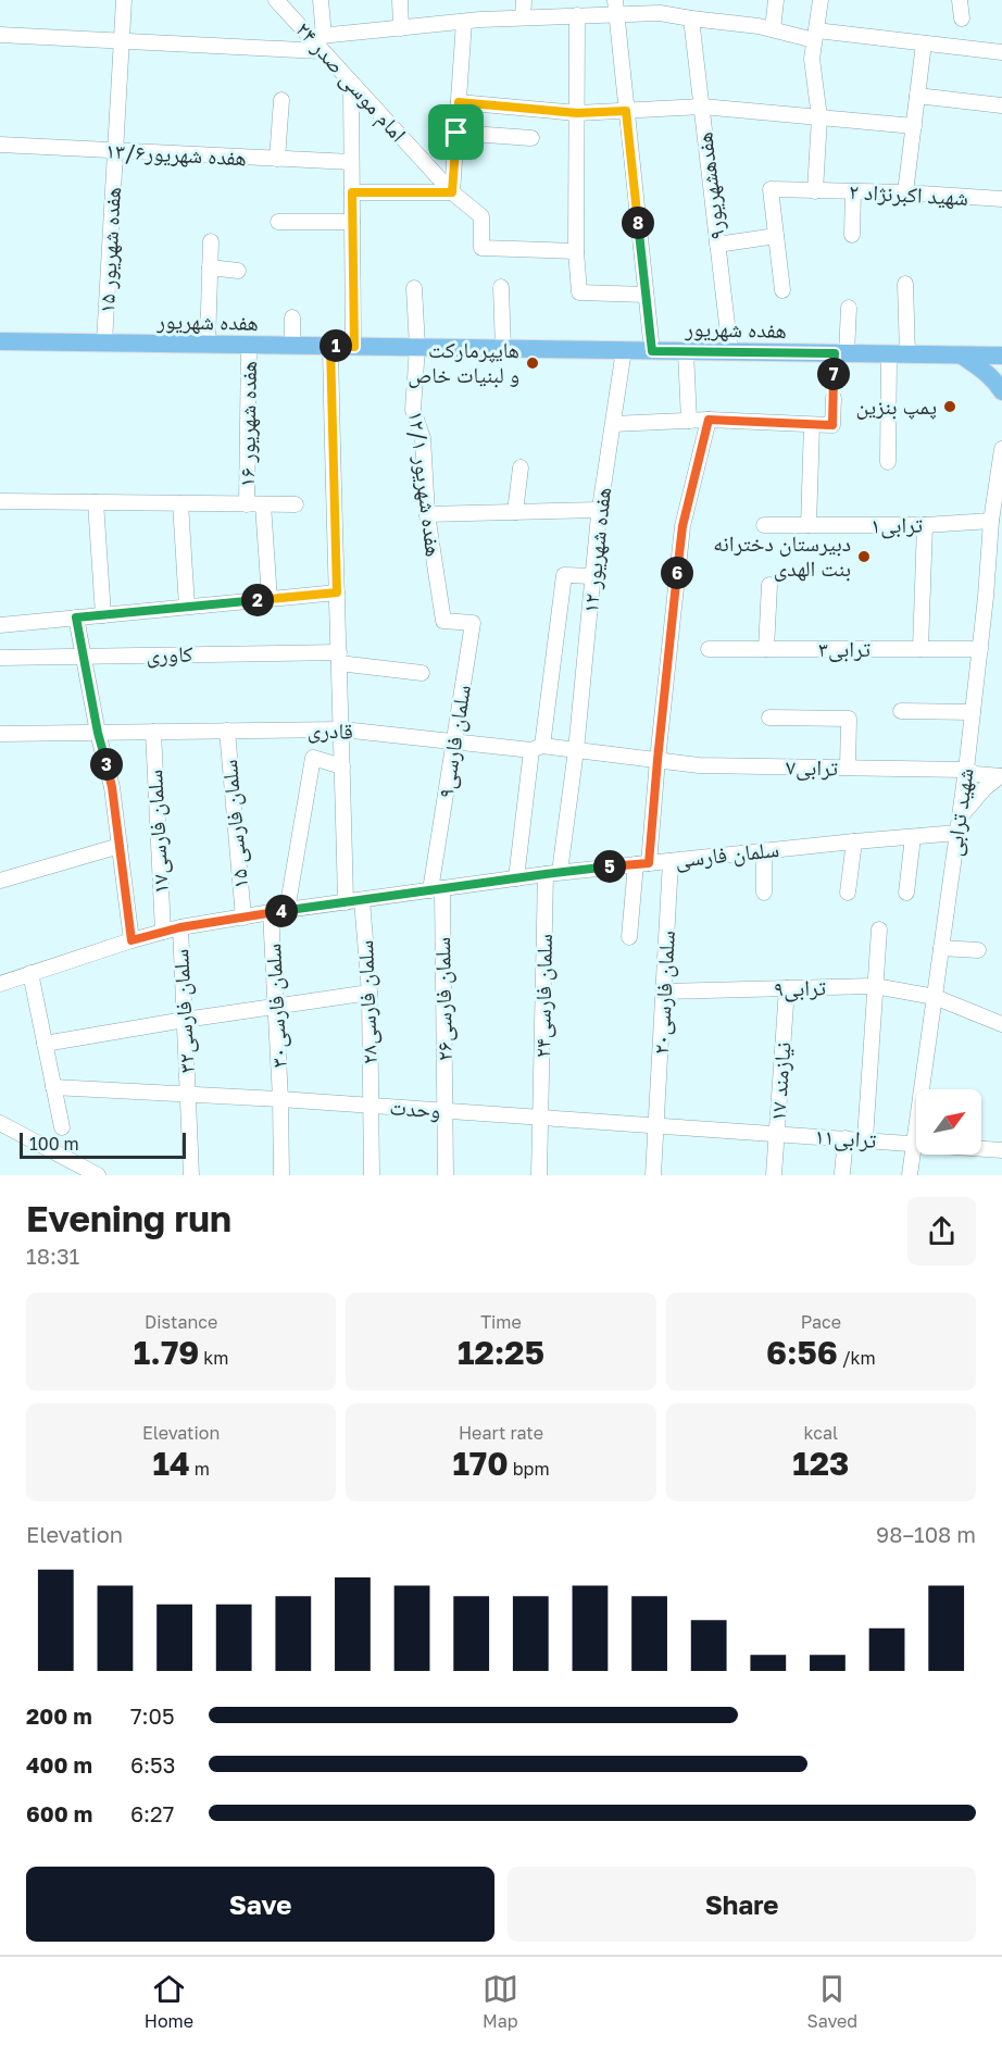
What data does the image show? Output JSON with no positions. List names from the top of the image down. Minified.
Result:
{"streets":{"main road":["هفده شهریور"],"street":["امام موسی صدر ۲۴","هفده شهریور۱۳/۶","هفدهشهریور۹","شهید اکبرنژاد ۲","هفده شهریور ۱۵","هفده شهریور ۱۶","هفده شهریور ۱۲/۱","ترابی۱","هفده شهریور ۱۲","ترابی۳","کاوری","قادری","سلمان فارسی۹","ترابی۷","شهید ترابی","سلمان فارسی ۱۵","سلمان فارسی۱۷","سلمان فارسی","ترابی۹","سلمان فارسی۲۰","سلمان فارسی۲۴","سلمان فارسی۲۶","سلمان فارسی۲۸","سلمان فارسی۳۰","سلمان فارسی۳۲","نیازمند ۱۷","وحدت","ترابی۱۱"]},"crossings":[["هفده شهریور۱۳/۶","هفده شهریور ۱۵"],["هفدهشهریور۹","هفده شهریور"],["هفده شهریور ۱۵","هفده شهریور"],["هفده شهریور","هفده شهریور ۱۶"],["هفده شهریور","هفده شهریور ۱۲/۱"],["هفده شهریور","هفده شهریور ۱۲"],["هفده شهریور ۱۲/۱","سلمان فارسی۹"],["ترابی۱","شهید ترابی"],["هفده شهریور ۱۲","قادری"],["هفده شهریور ۱۲","سلمان فارسی"],["هفده شهریور ۱۲","سلمان فارسی۲۴"],["ترابی۳","شهید ترابی"],["قادری","سلمان فارسی۹"],["قادری","ترابی۷"],["قادری","سلمان فارسی ۱۵"],["قادری","سلمان فارسی۱۷"],["سلمان فارسی۹","سلمان فارسی"],["سلمان فارسی۹","سلمان فارسی۲۶"],["ترابی۷","شهید ترابی"],["شهید ترابی","سلمان فارسی"],["شهید ترابی","ترابی۹"],["شهید ترابی","ترابی۱۱"],["سلمان فارسی ۱۵","سلمان فارسی"],["سلمان فارسی۱۷","سلمان فارسی"],["سلمان فارسی","سلمان فارسی۲۰"],["سلمان فارسی","سلمان فارسی۲۴"],["سلمان فارسی","سلمان فارسی۲۶"],["سلمان فارسی","سلمان فارسی۲۸"],["سلمان فارسی","سلمان فارسی۳۰"],["سلمان فارسی","سلمان فارسی۳۲"],["ترابی۹","سلمان فارسی۲۰"],["ترابی۹","نیازمند ۱۷"],["سلمان فارسی۲۰","وحدت"],["سلمان فارسی۲۴","وحدت"],["سلمان فارسی۲۶","وحدت"],["سلمان فارسی۲۸","وحدت"],["سلمان فارسی۳۰","وحدت"],["سلمان فارسی۳۲","وحدت"],["نیازمند ۱۷","وحدت"],["نیازمند ۱۷","ترابی۱۱"],["وحدت","ترابی۱۱"]],"places":["هایپرمارکت و لبنیات خاص","پمپ بنزین","دبیرستان دخترانه بنت الهدی"],"scale_bar":"100 m","north":"top right","page":{"pins":["8","1","7","6","2","3","5","4"],"scale":"100 m","heading":["Evening run","18:31"],"stats":[["Distance","1.79 km"],["Time","12:25"],["Pace","6:56 /km"],["Elevation","14 m"],["Heart rate","170 bpm"],["kcal","123"]],"chart":["Elevation","98–108 m"],"list":[{"name":"200 m","note":"7:05"},{"name":"400 m","note":"6:53"},{"name":"600 m","note":"6:27"}],"buttons":["Save","Share"],"tabs":["Home","Map","Saved"]}}
